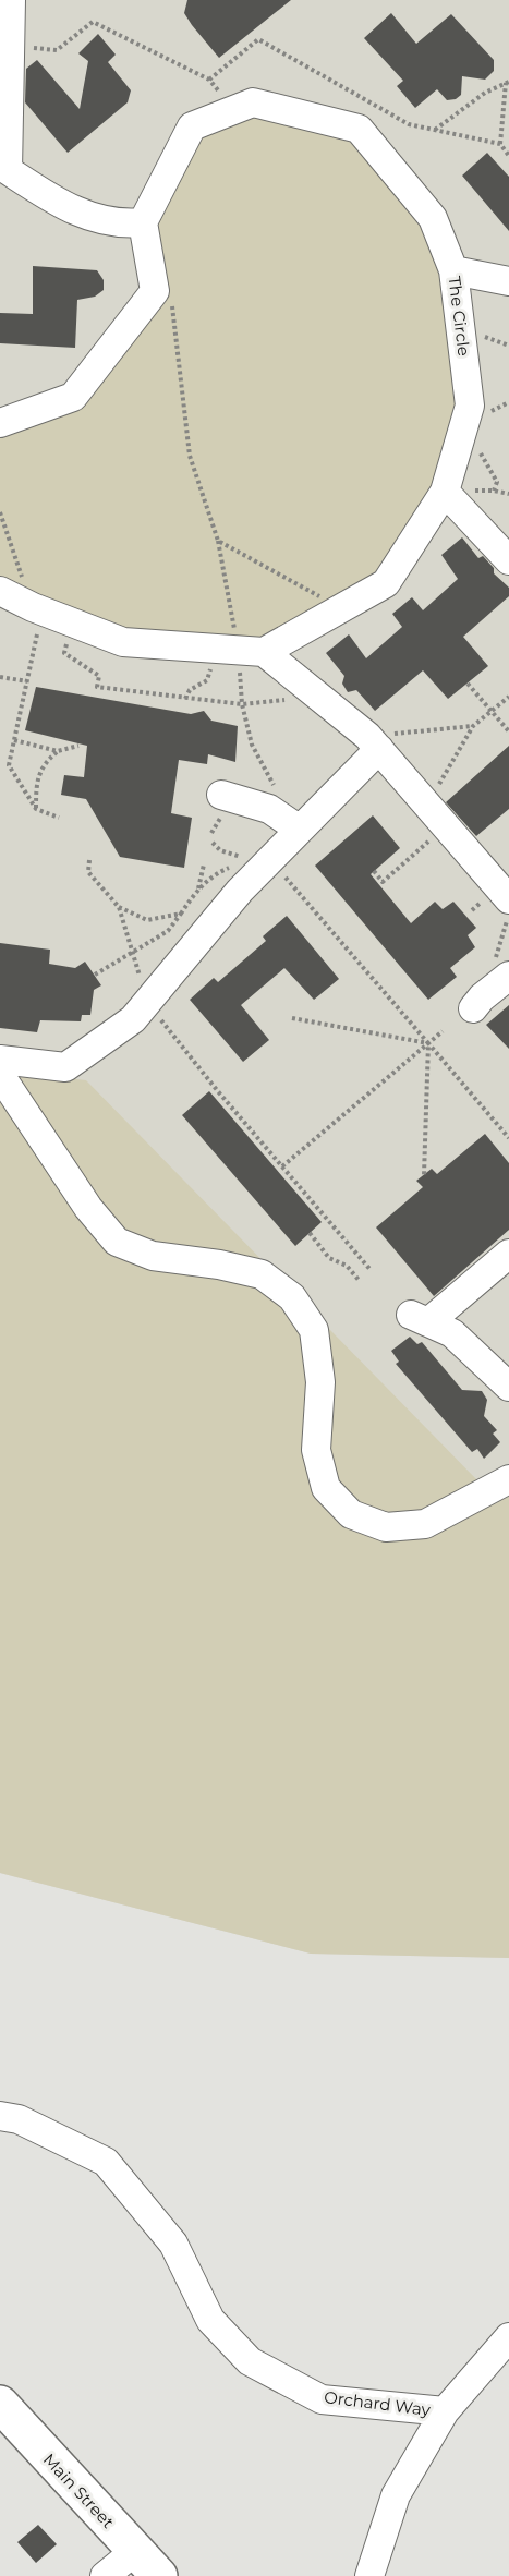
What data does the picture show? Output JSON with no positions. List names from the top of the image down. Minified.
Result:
{"streets":{"highway":["Main Street"],"street":["The Circle","Orchard Way"]}}
